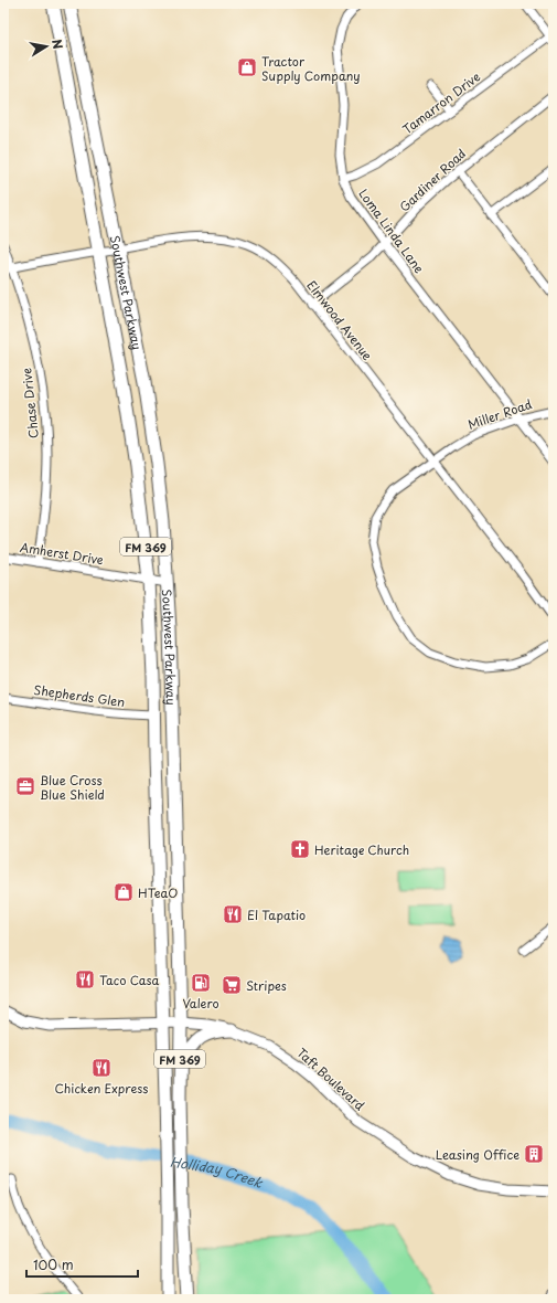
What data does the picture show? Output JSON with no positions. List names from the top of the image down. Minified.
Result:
{"streets":{"main road":["Southwest Parkway","FM 369"],"street":["Tamarron Drive","Gardiner Road","Loma Linda Lane","Elmwood Avenue","Chase Drive","Miller Road","Amherst Drive","Shepherds Glen","Taft Boulevard"]},"crossings":[["Tamarron Drive","Loma Linda Lane"],["Gardiner Road","Loma Linda Lane"],["Gardiner Road","Elmwood Avenue"],["Loma Linda Lane","Miller Road"],["Southwest Parkway","Elmwood Avenue"],["Southwest Parkway","Amherst Drive"],["Southwest Parkway","Shepherds Glen"],["Southwest Parkway","Taft Boulevard"],["Elmwood Avenue","Chase Drive"],["Elmwood Avenue","Miller Road"],["Chase Drive","Amherst Drive"]],"water":["Holliday Creek"],"places":{"shop":["Tractor Supply Company","HTeaO"],"office":["Blue Cross Blue Shield"],"church":["Heritage Church"],"restaurant":["El Tapatio","Taco Casa","Chicken Express"],"fuel station":["Valero"],"supermarket":["Stripes"],"building":["Leasing Office"]},"scale_bar":"100 m","north":"right"}
